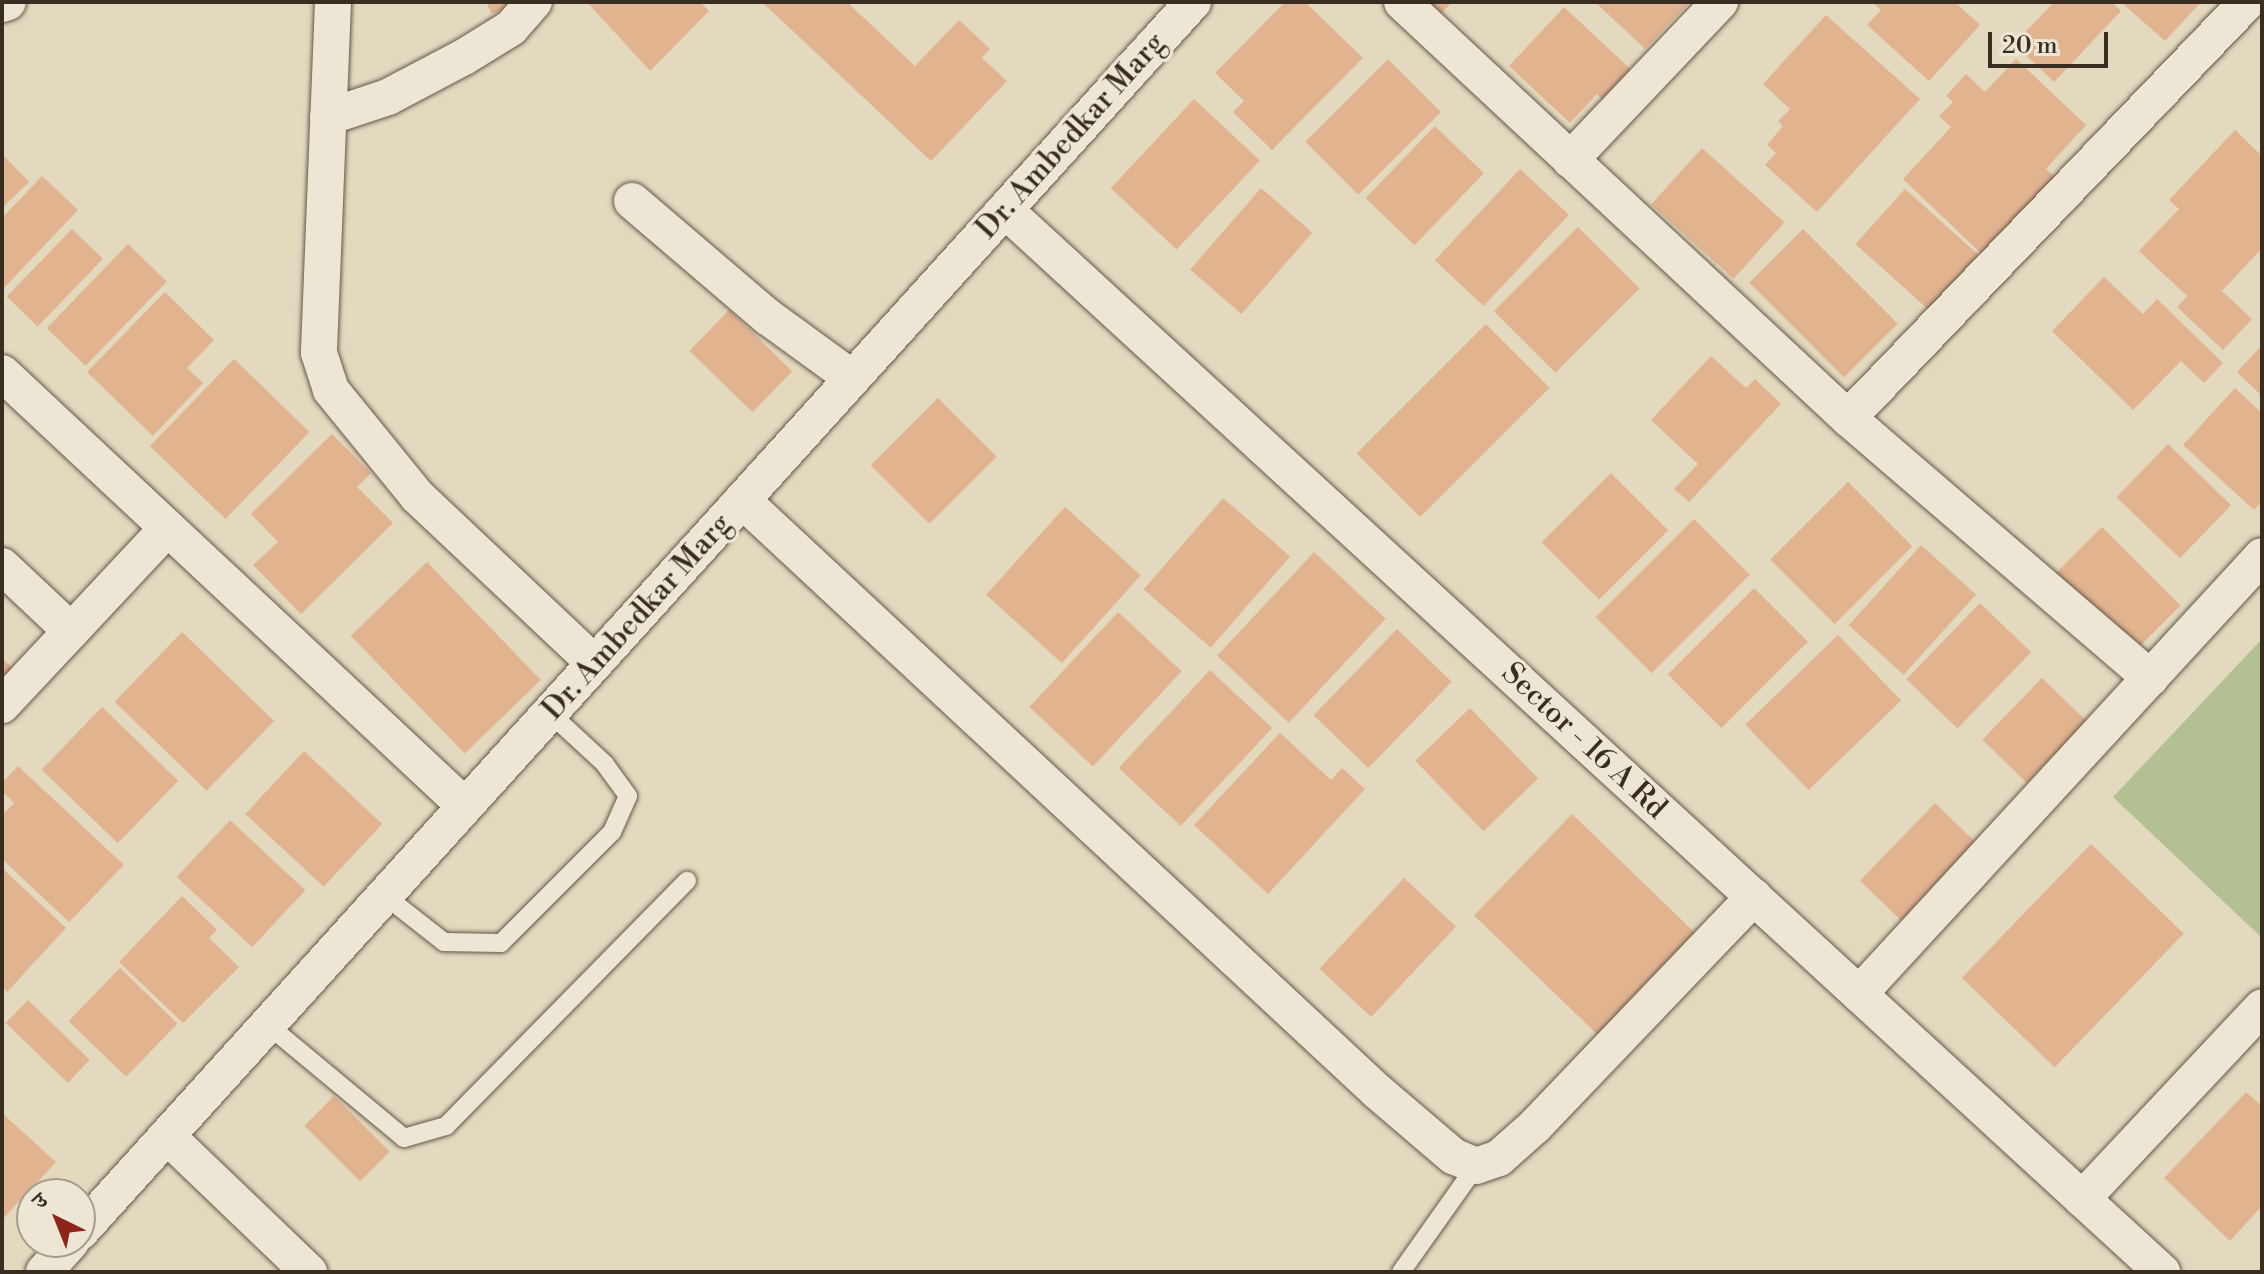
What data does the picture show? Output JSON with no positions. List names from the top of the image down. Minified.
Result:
{"streets":{"street":["Dr. Ambedkar Marg","Sector - 16 A Rd"]},"crossings":[["Dr. Ambedkar Marg","Sector - 16 A Rd"]],"scale_bar":"20 m","north":"top left"}
